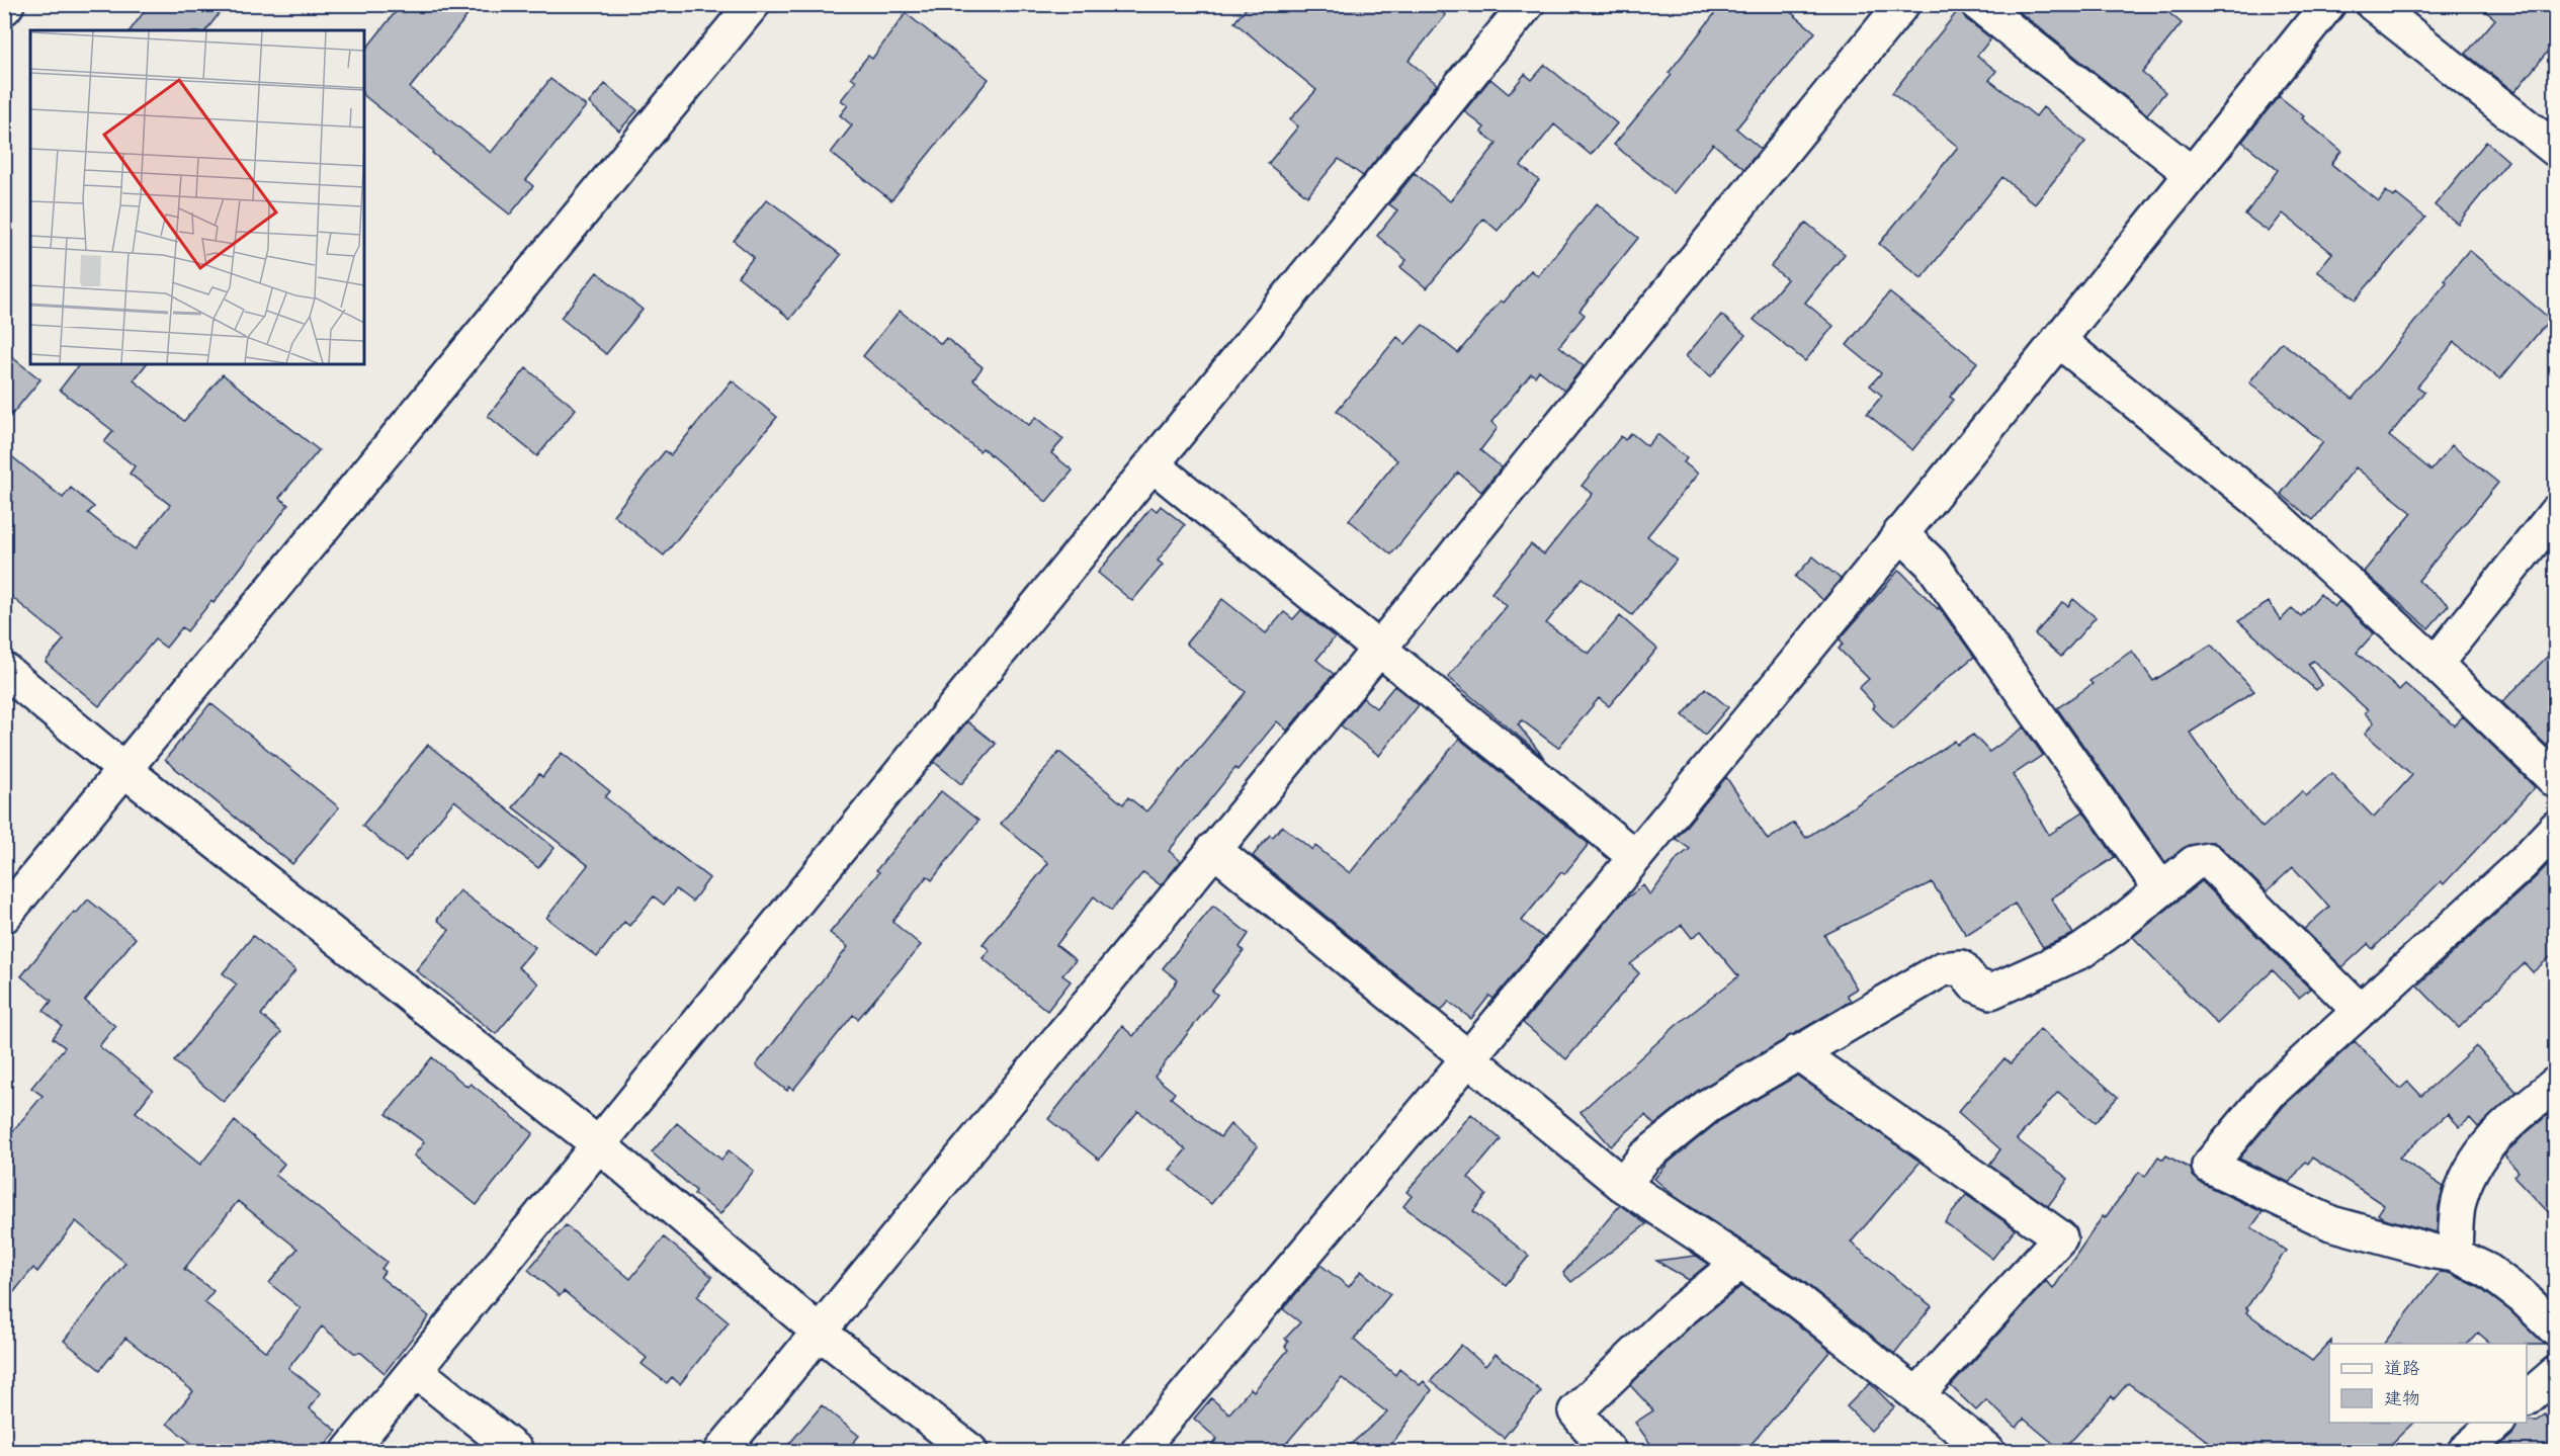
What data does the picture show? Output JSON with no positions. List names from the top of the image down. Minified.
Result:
{"legend":["道路","建物"]}
